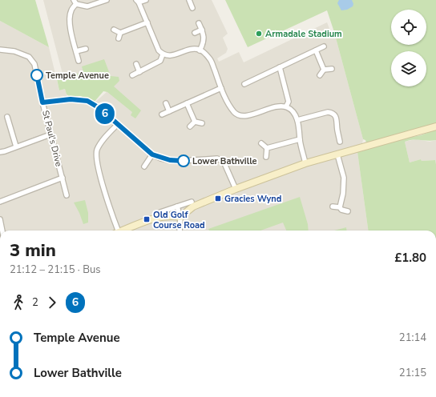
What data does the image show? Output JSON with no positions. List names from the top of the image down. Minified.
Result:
{"streets":{"street":["St Paul's Drive"]},"places":{"other":["Armadale Stadium","Temple Avenue","Lower Bathville"],"transit":["Gracies Wynd","Old Golf Course Road"]},"lines":["bus line 6"],"page":{"on_map":"6","heading":["3 min","21:12 – 21:15 · Bus","£1.80"],"legs":["2","6"],"list":[{"name":"Temple Avenue","value":"21:14"},{"name":"Lower Bathville","value":"21:15"}]}}
